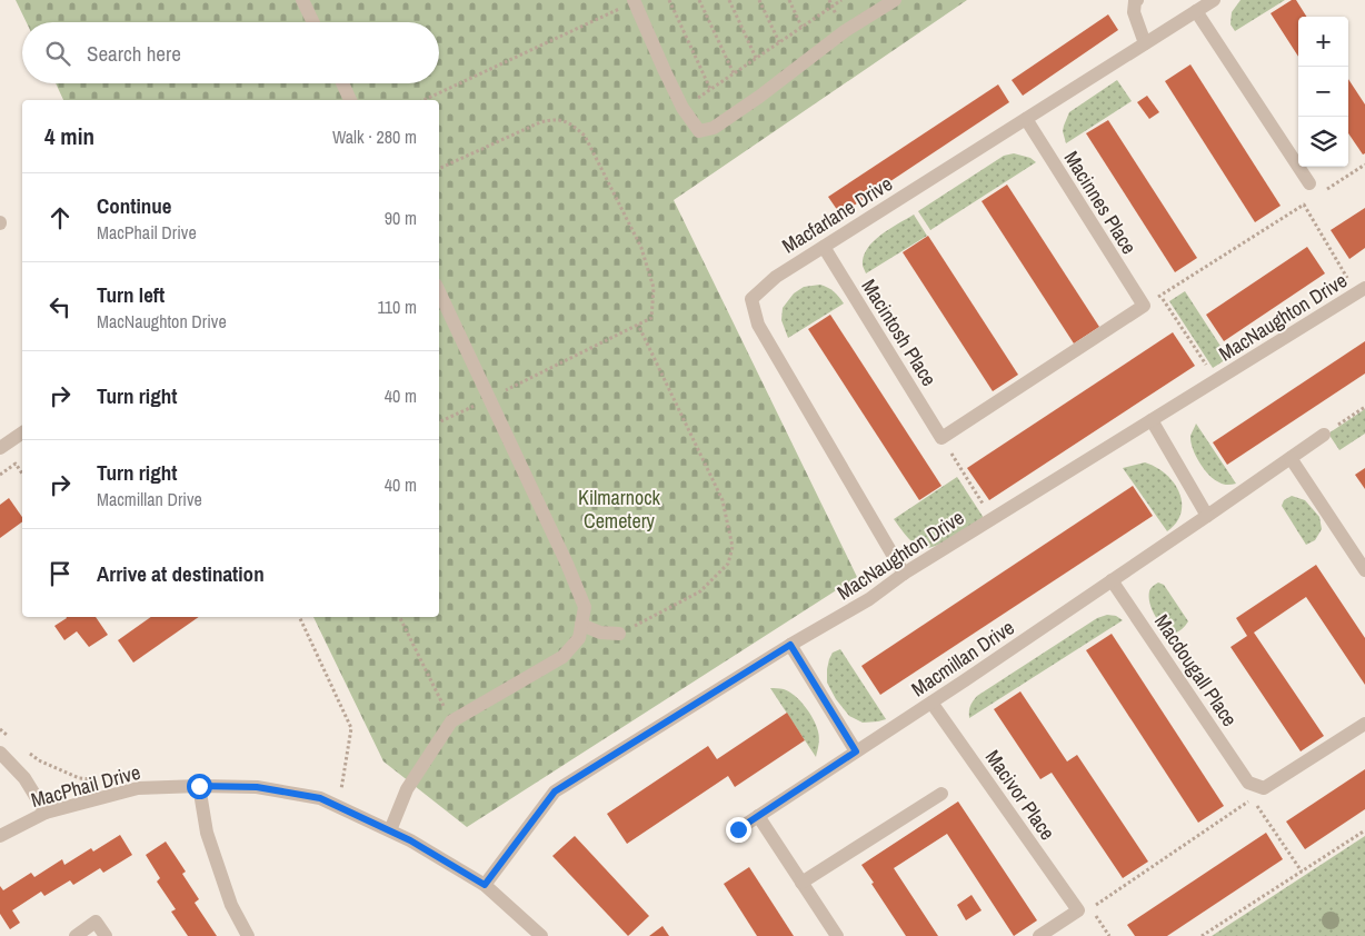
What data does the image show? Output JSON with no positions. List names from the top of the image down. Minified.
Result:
{"streets":{"street":["Macinnes Place","Macfarlane Drive","MacNaughton Drive","Macintosh Place","Macmillan Drive","Macdougall Place","MacPhail Drive","Macivor Place"]},"crossings":[["Macinnes Place","Macfarlane Drive"],["Macfarlane Drive","MacNaughton Drive"],["Macfarlane Drive","Macintosh Place"],["MacNaughton Drive","MacPhail Drive"],["Macmillan Drive","Macdougall Place"],["Macmillan Drive","Macivor Place"]],"parks":["Kilmarnock Cemetery"],"page":{"map_buttons":["+","−"],"search":"Search here","heading":["4 min","Walk · 280 m"],"list":[["Continue","MacPhail Drive","90 m"],["Turn left","MacNaughton Drive","110 m"],["Turn right","40 m"],["Turn right","Macmillan Drive","40 m"],"Arrive at destination"]}}
